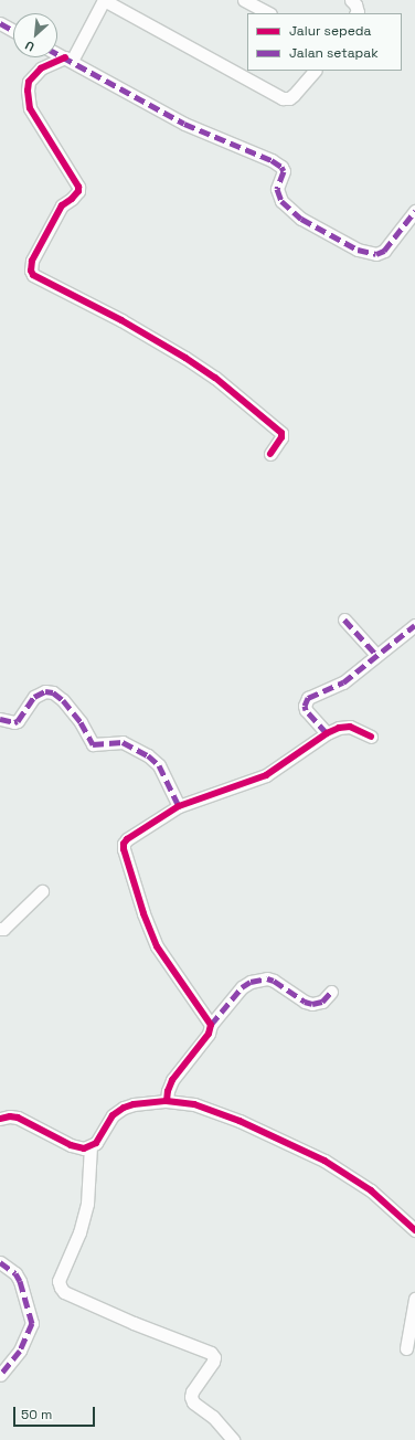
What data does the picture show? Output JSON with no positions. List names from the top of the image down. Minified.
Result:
{"legend":["Jalur sepeda","Jalan setapak"],"scale_bar":"50 m","north":"bottom left"}
